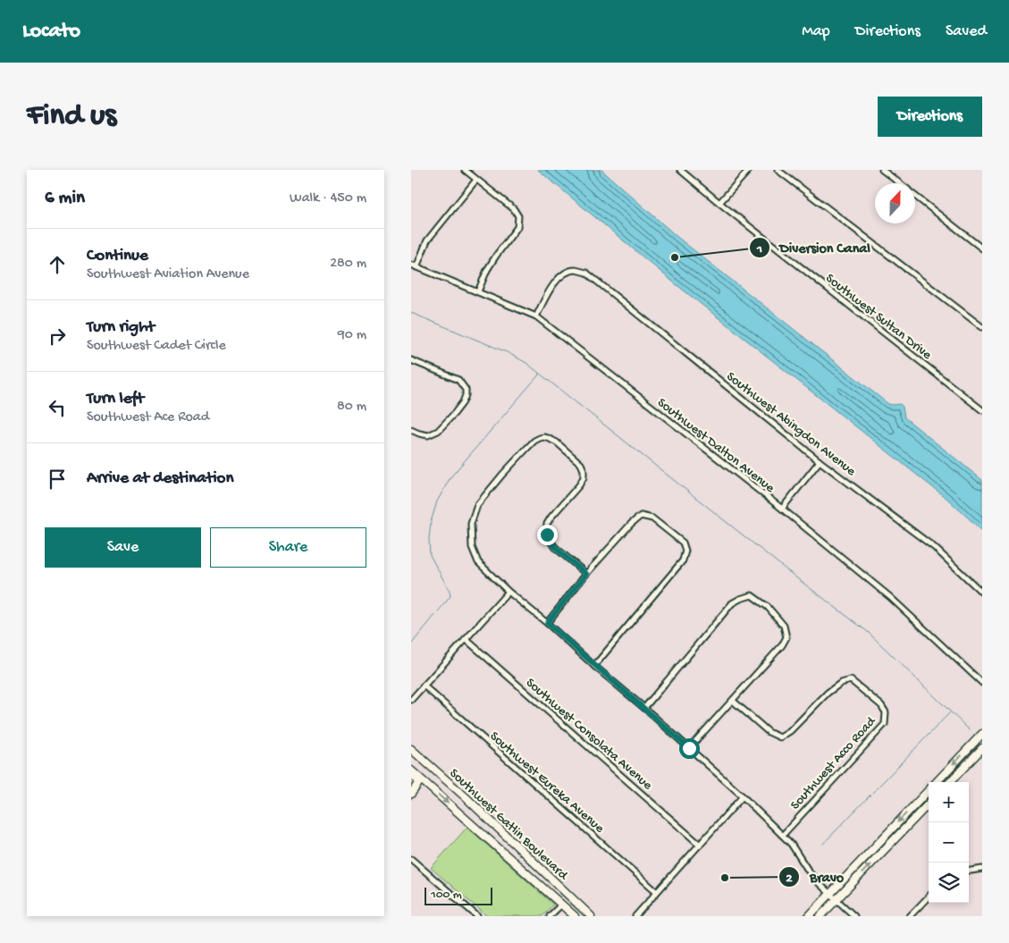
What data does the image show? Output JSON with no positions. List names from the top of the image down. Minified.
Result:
{"streets":{"main road":["Southwest Gatlin Boulevard"],"street":["Southwest Sultan Drive","Southwest Abingdon Avenue","Southwest Dalton Avenue","Southwest Consolata Avenue","Southwest Acco Road","Southwest Eureka Avenue"]},"crossings":[["Southwest Abingdon Avenue","Southwest Dalton Avenue"]],"places":["Diversion Canal","Bravo"],"scale_bar":"100 m","north":"top","page":{"header":"Locato","nav":["Map","Directions","Saved"],"buttons":["Directions",["Save","Share"]],"title":"Find us","heading":["6 min","Walk · 450 m"],"list":[["Continue","Southwest Aviation Avenue","280 m"],["Turn right","Southwest Cadet Circle","90 m"],["Turn left","Southwest Ace Road","80 m"],"Arrive at destination"],"map_buttons":["+","−"],"scale":"100 m"}}
